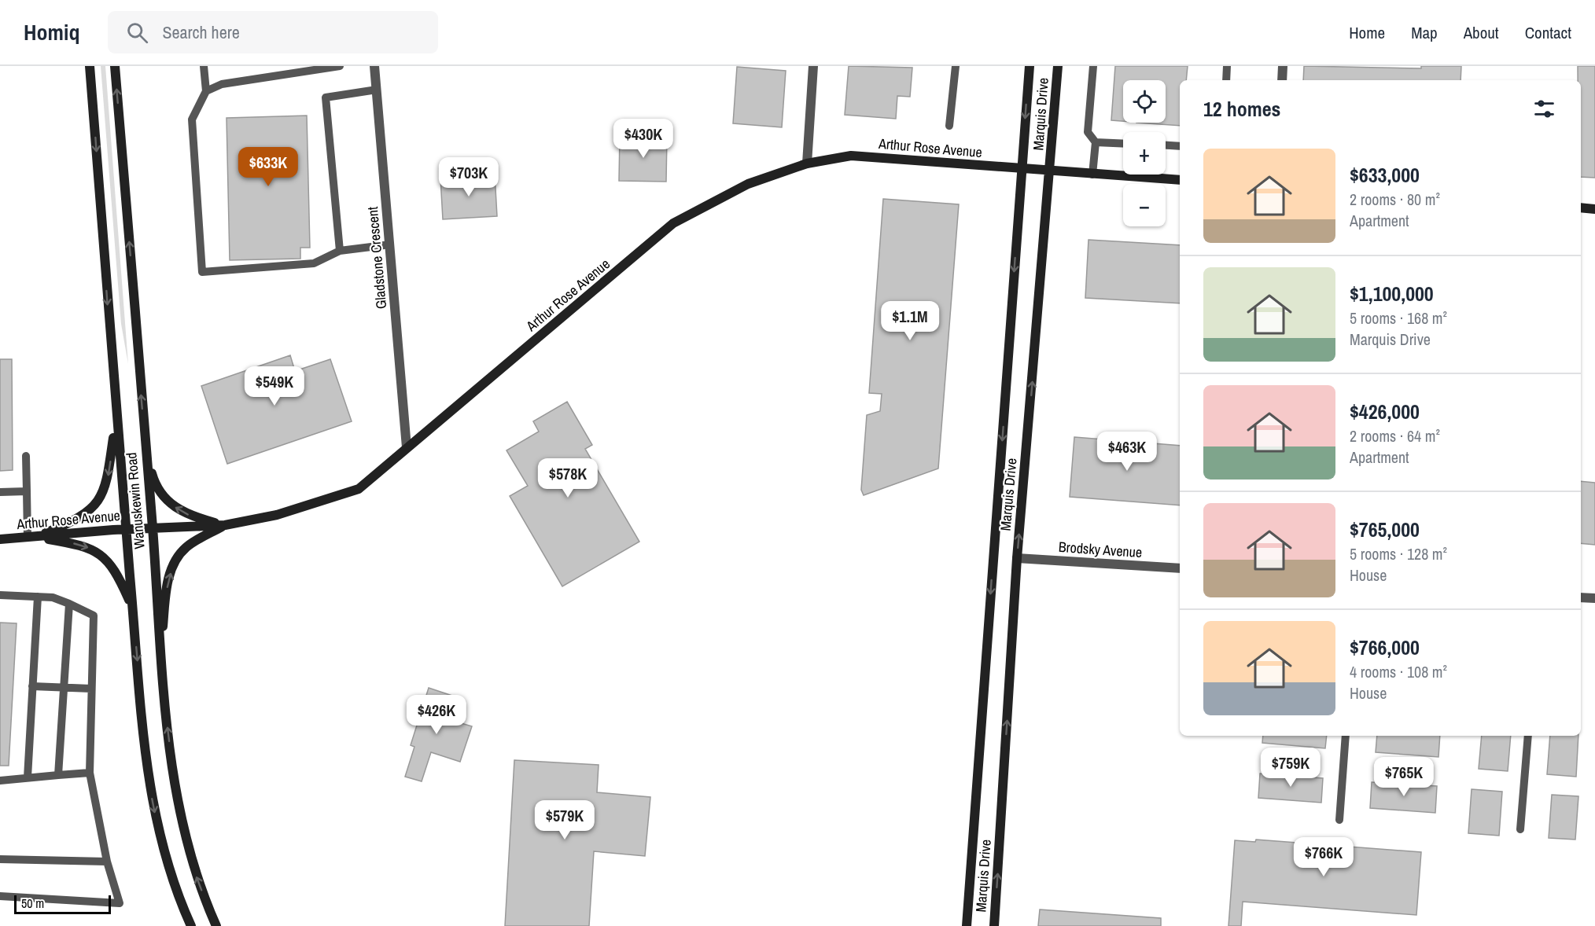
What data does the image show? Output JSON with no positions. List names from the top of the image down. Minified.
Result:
{"streets":{"main road":["Marquis Drive","Arthur Rose Avenue","Wanuskewin Road"],"street":["Gladstone Crescent","Brodsky Avenue"]},"crossings":[["Marquis Drive","Arthur Rose Avenue"],["Marquis Drive","Brodsky Avenue"],["Arthur Rose Avenue","Gladstone Crescent"],["Arthur Rose Avenue","Wanuskewin Road"]],"scale_bar":"50 m","page":{"header":"Homiq","search":"Search here","nav":["Home","Map","About","Contact"],"map_buttons":["+","−"],"heading":"12 homes","price":["$430K","$633K","$703K","$1.1M","$549K","$463K","$578K","$426K","$759K","$765K","$579K","$766K"],"list":[{"name":"$633,000","note":"2 rooms · 80 m² · Apartment"},{"name":"$1,100,000","note":"5 rooms · 168 m² · Marquis Drive"},{"name":"$426,000","note":"2 rooms · 64 m² · Apartment"},{"name":"$765,000","note":"5 rooms · 128 m² · House"},{"name":"$766,000","note":"4 rooms · 108 m² · House"}],"scale":"50 m"}}
